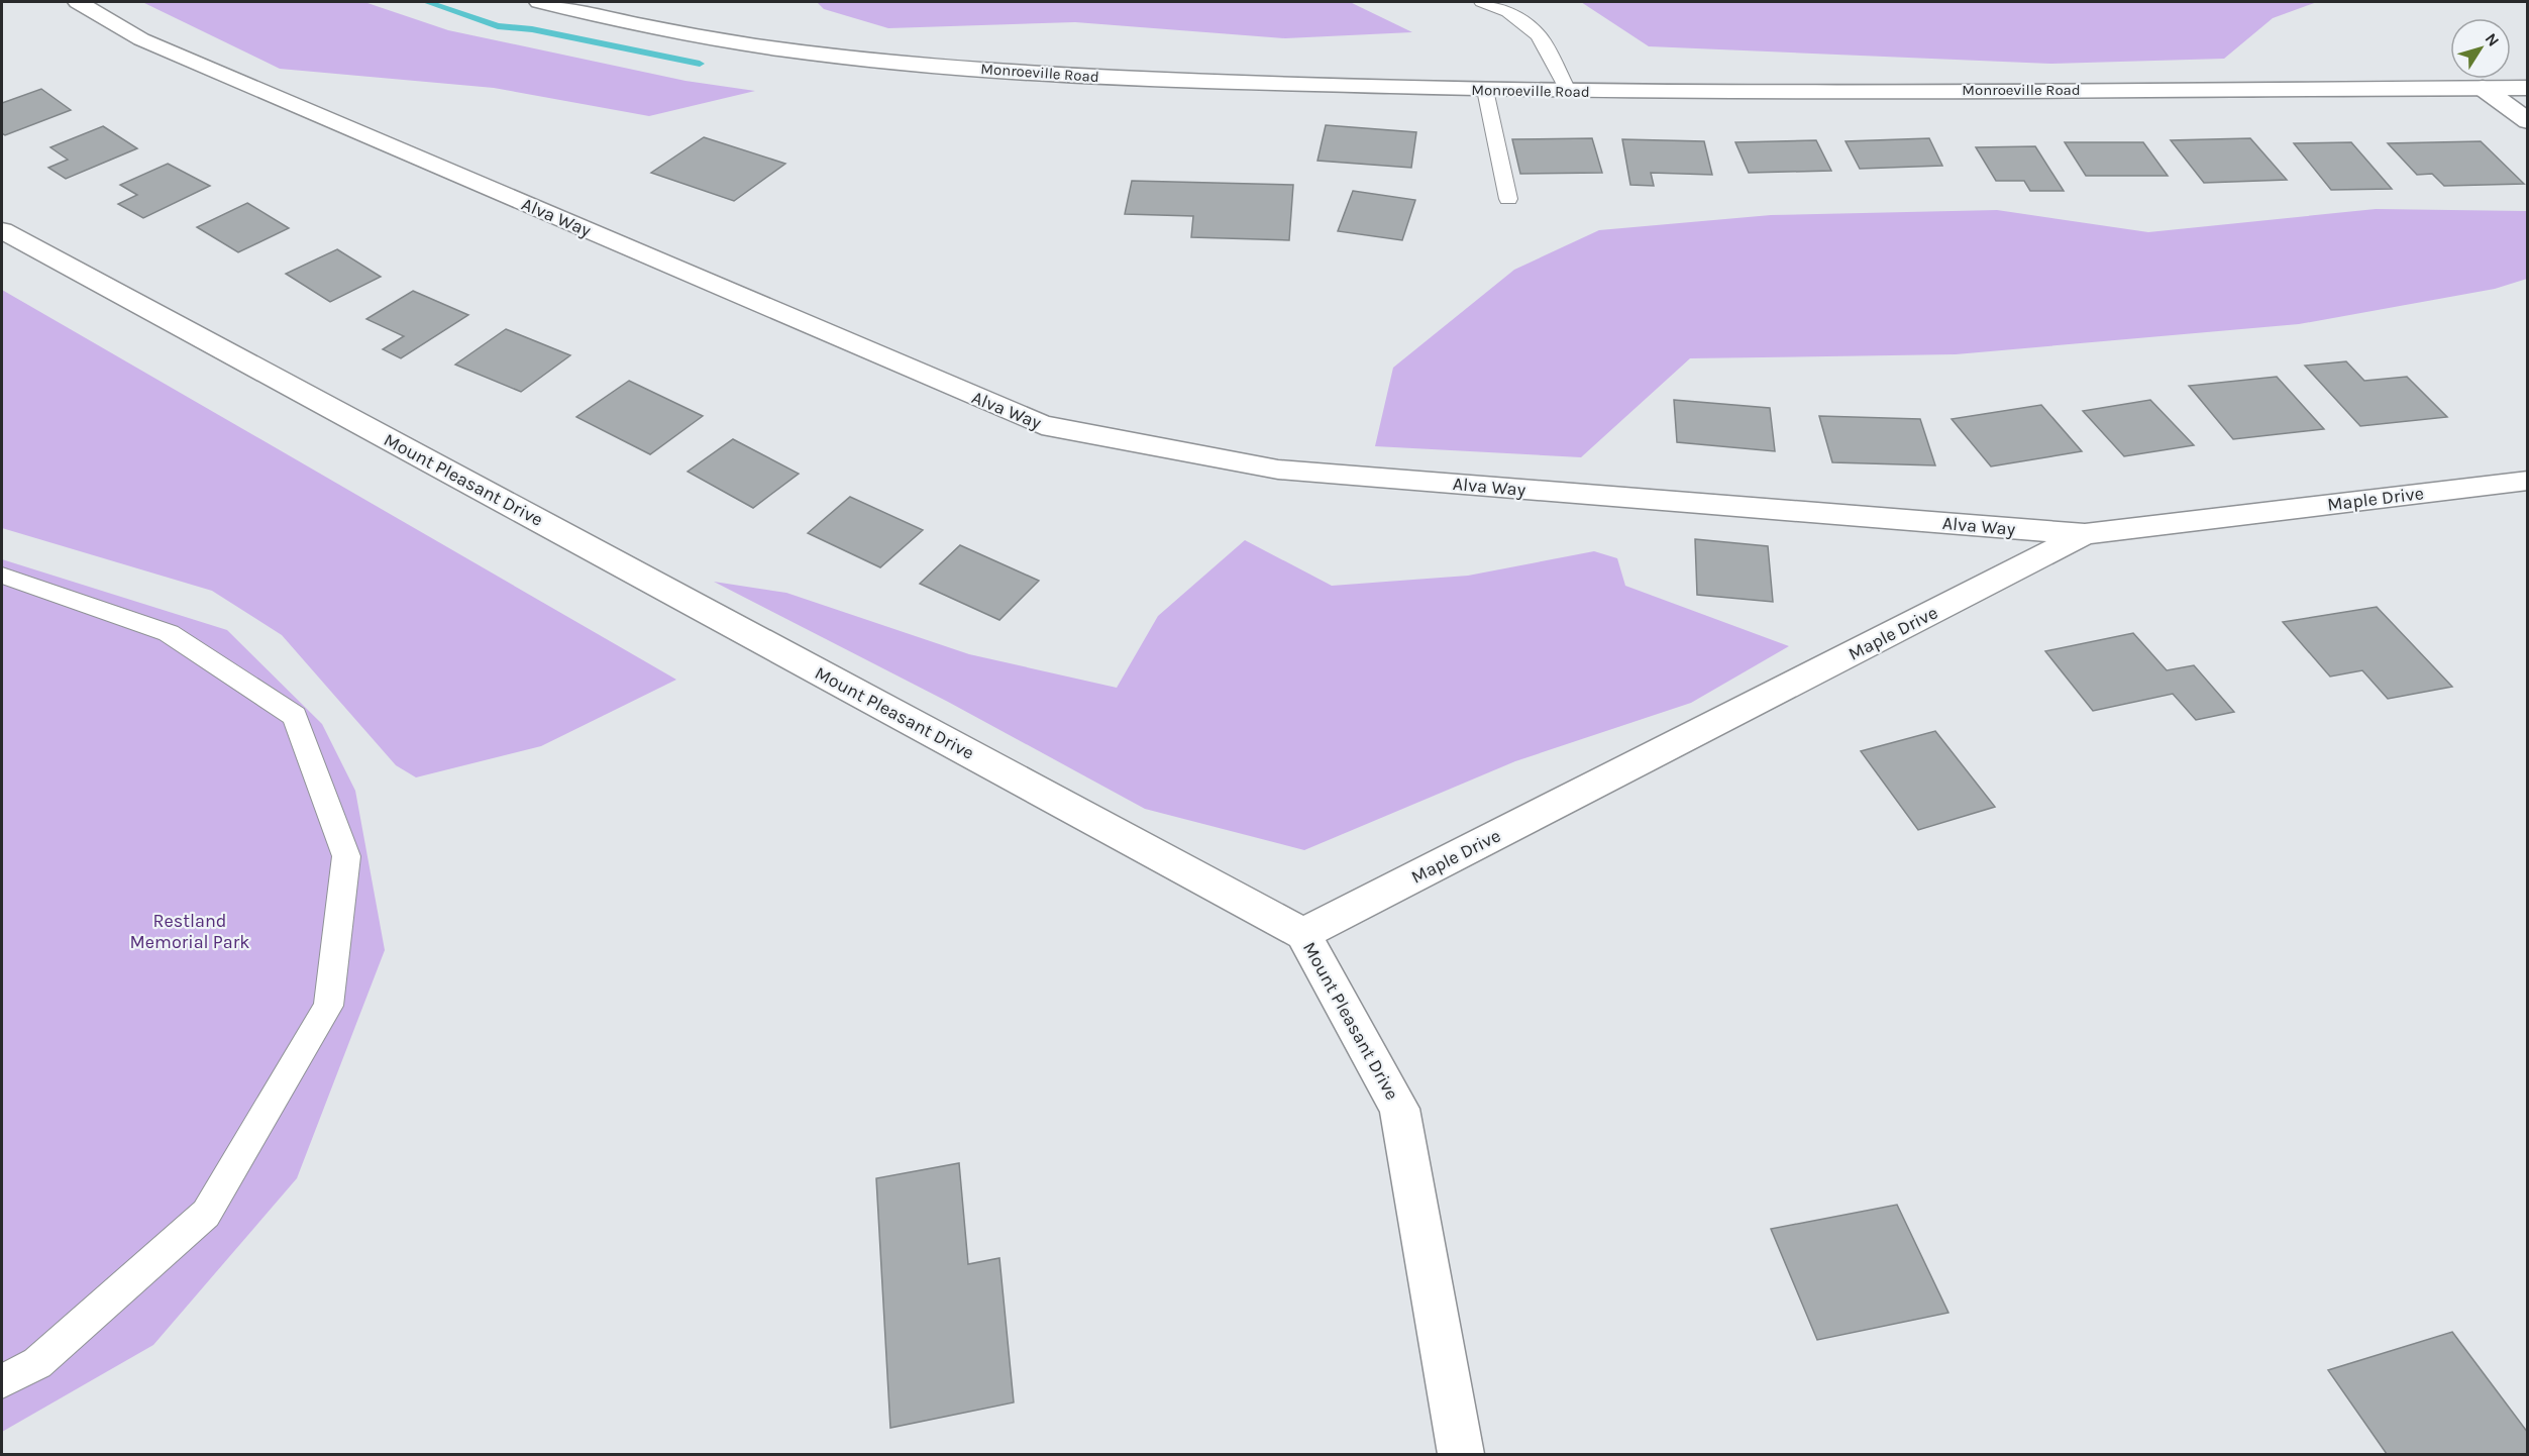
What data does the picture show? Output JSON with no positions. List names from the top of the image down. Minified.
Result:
{"streets":{"street":["Monroeville Road","Alva Way","Mount Pleasant Drive","Maple Drive"]},"crossings":[["Alva Way","Maple Drive"],["Mount Pleasant Drive","Maple Drive"]],"parks":["Restland Memorial Park"],"north":"top right"}
